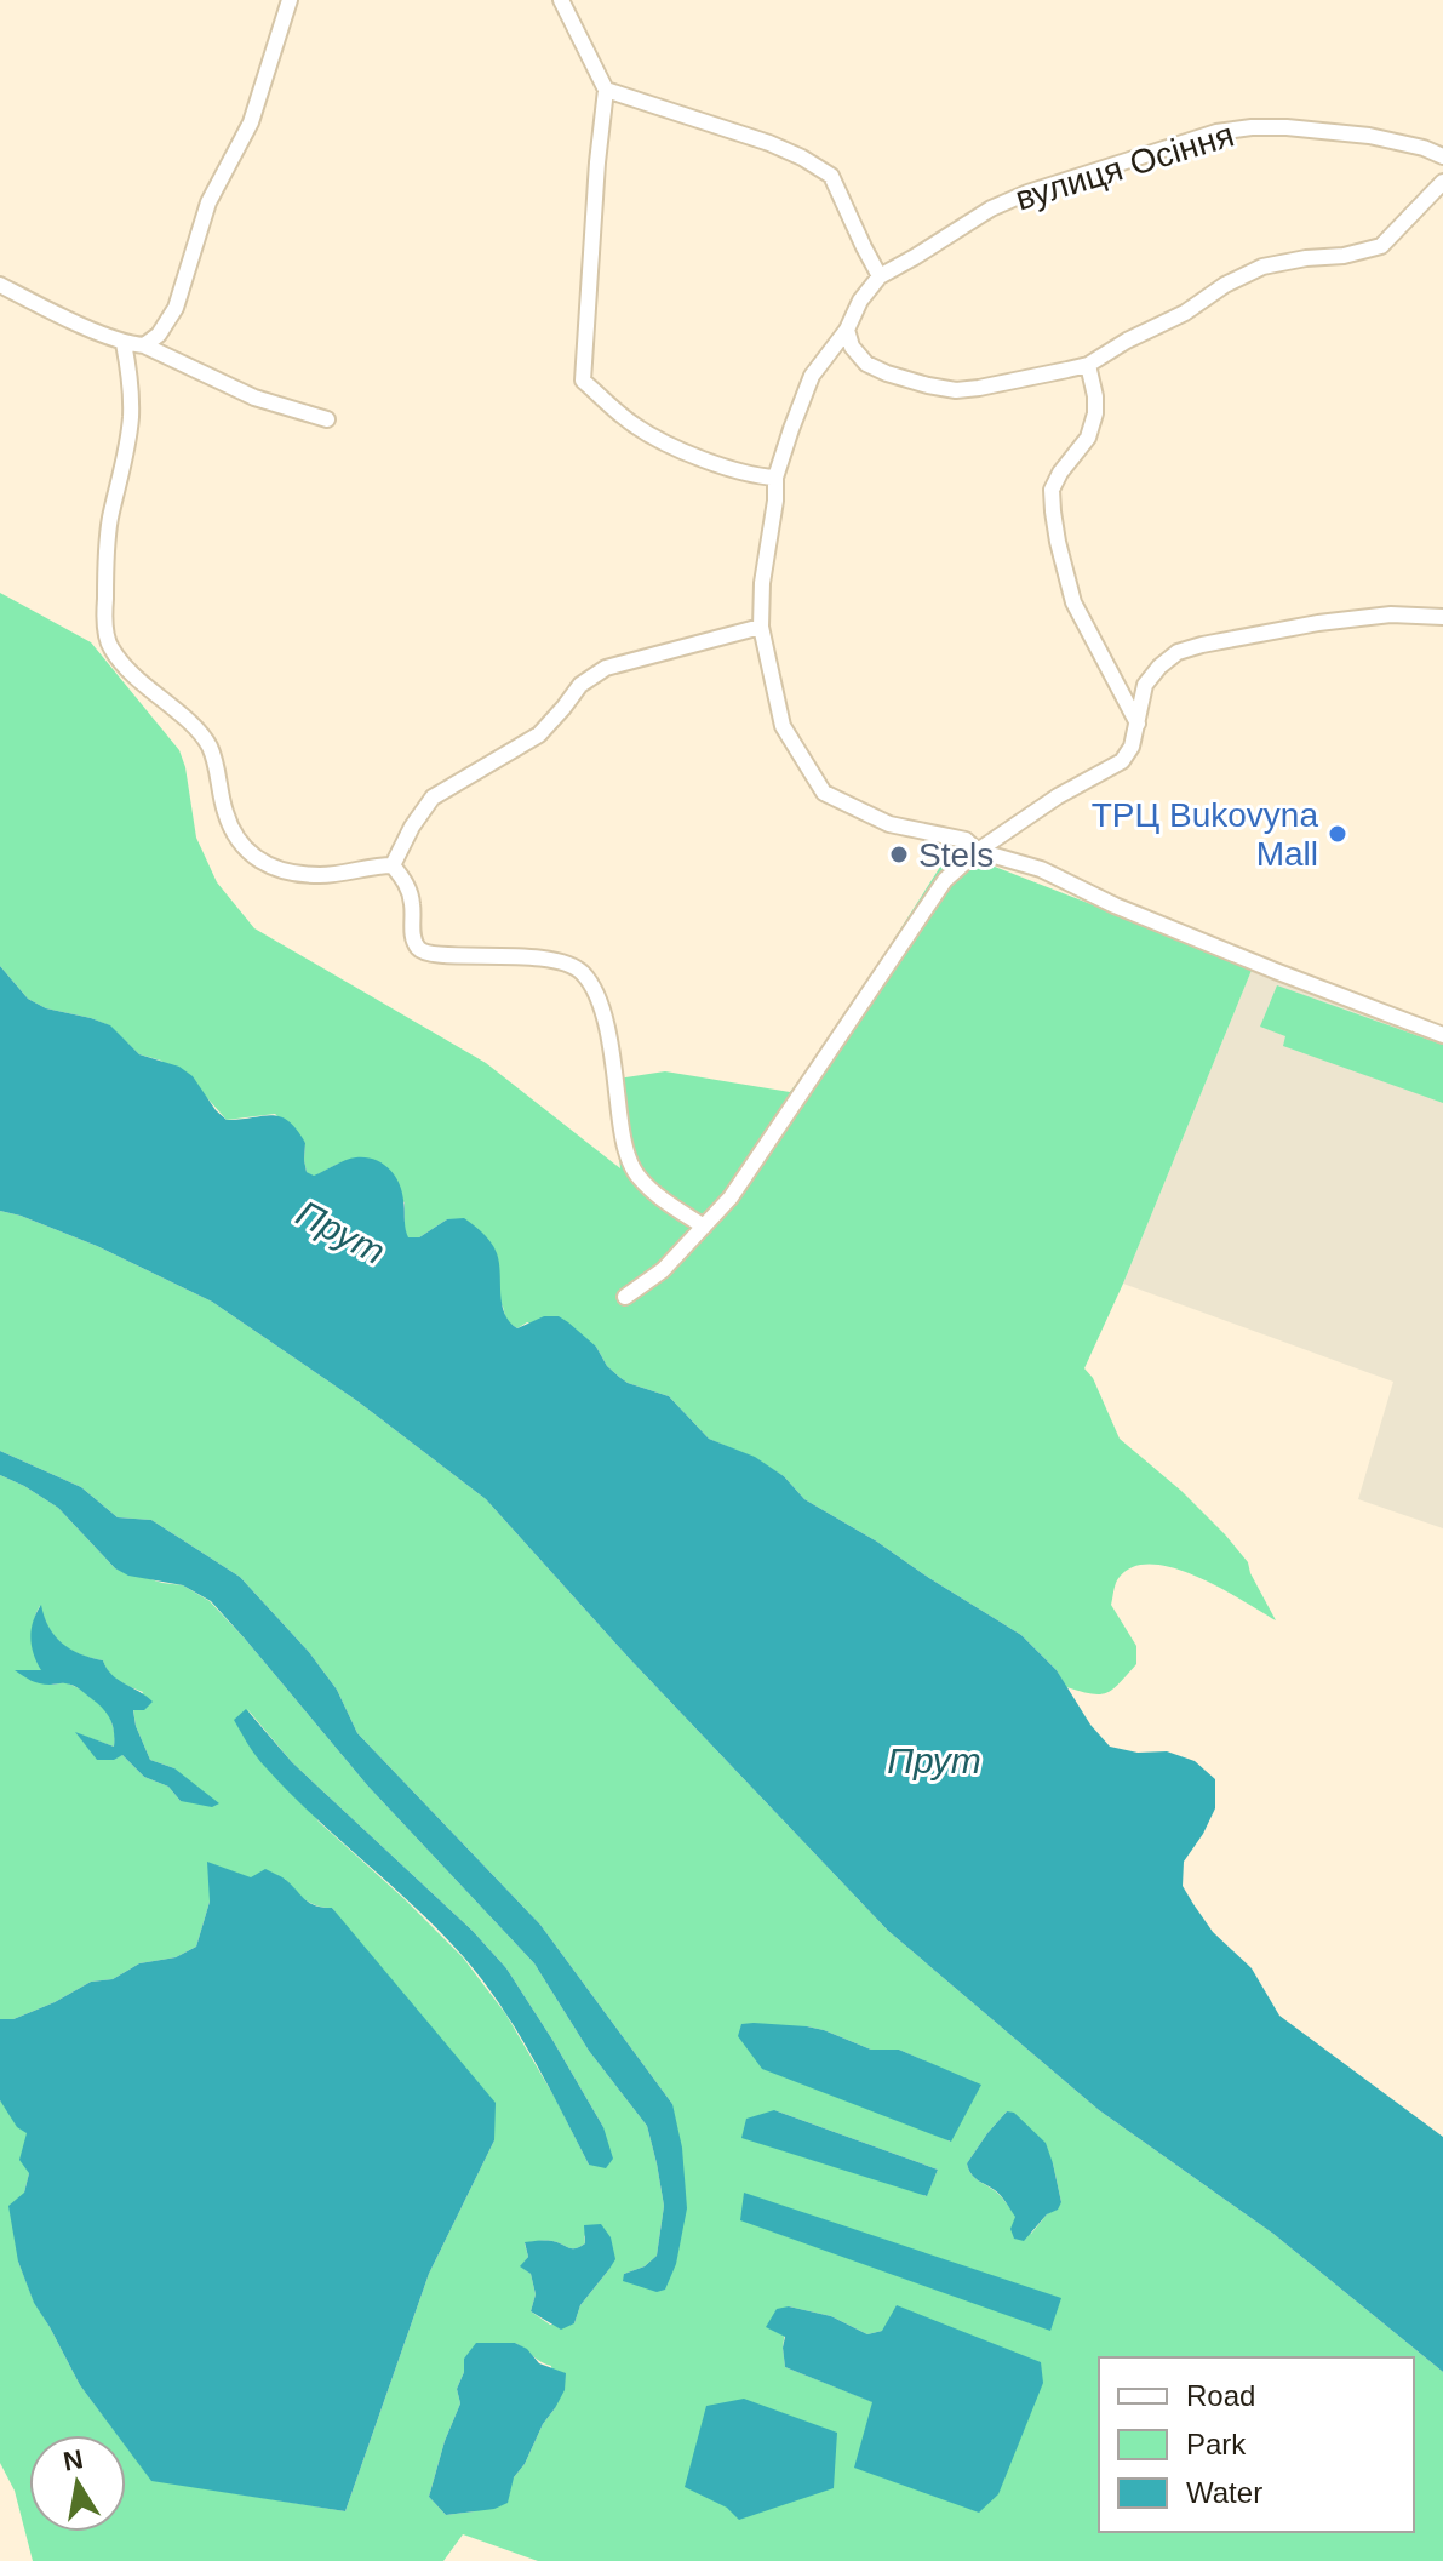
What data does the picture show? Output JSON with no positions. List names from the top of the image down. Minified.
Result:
{"streets":{"street":["вулиця Осіння"]},"water":["Прут"],"places":["ТРЦ Bukovyna Mall","Stels"],"legend":["Road","Park","Water"],"north":"top"}
